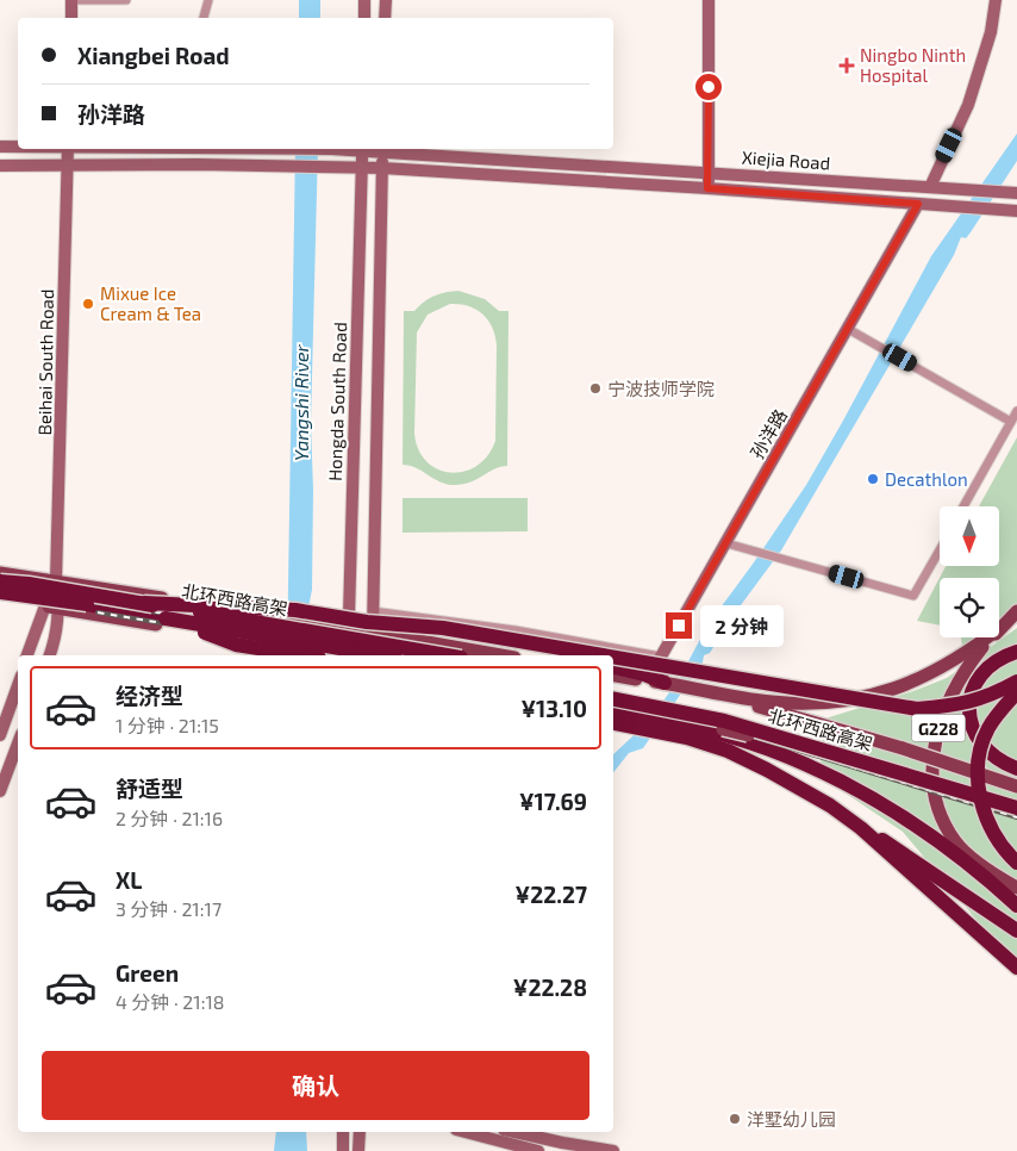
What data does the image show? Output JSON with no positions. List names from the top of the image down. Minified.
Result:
{"streets":{"highway":["北环西路高架"],"main road":["Xiejia Road","Beihai South Road","Hongda South Road","孙洋路","G228"]},"crossings":[["Xiejia Road","Beihai South Road"],["Xiejia Road","Hongda South Road"],["Xiejia Road","孙洋路"]],"water":["Yangshi River"],"places":{"health":["Ningbo Ninth Hospital"],"other":["Mixue Ice Cream & Tea","宁波技师学院","Decathlon","洋墅幼儿园"]},"north":"bottom","page":{"banner":["Xiangbei Road","孙洋路"],"bubble":"2 分钟","list":[{"name":"经济型","note":"1 分钟 · 21:15","value":"¥13.10"},{"name":"舒适型","note":"2 分钟 · 21:16","value":"¥17.69"},{"name":"XL","note":"3 分钟 · 21:17","value":"¥22.27"},{"name":"Green","note":"4 分钟 · 21:18","value":"¥22.28"}],"buttons":"确认"}}
